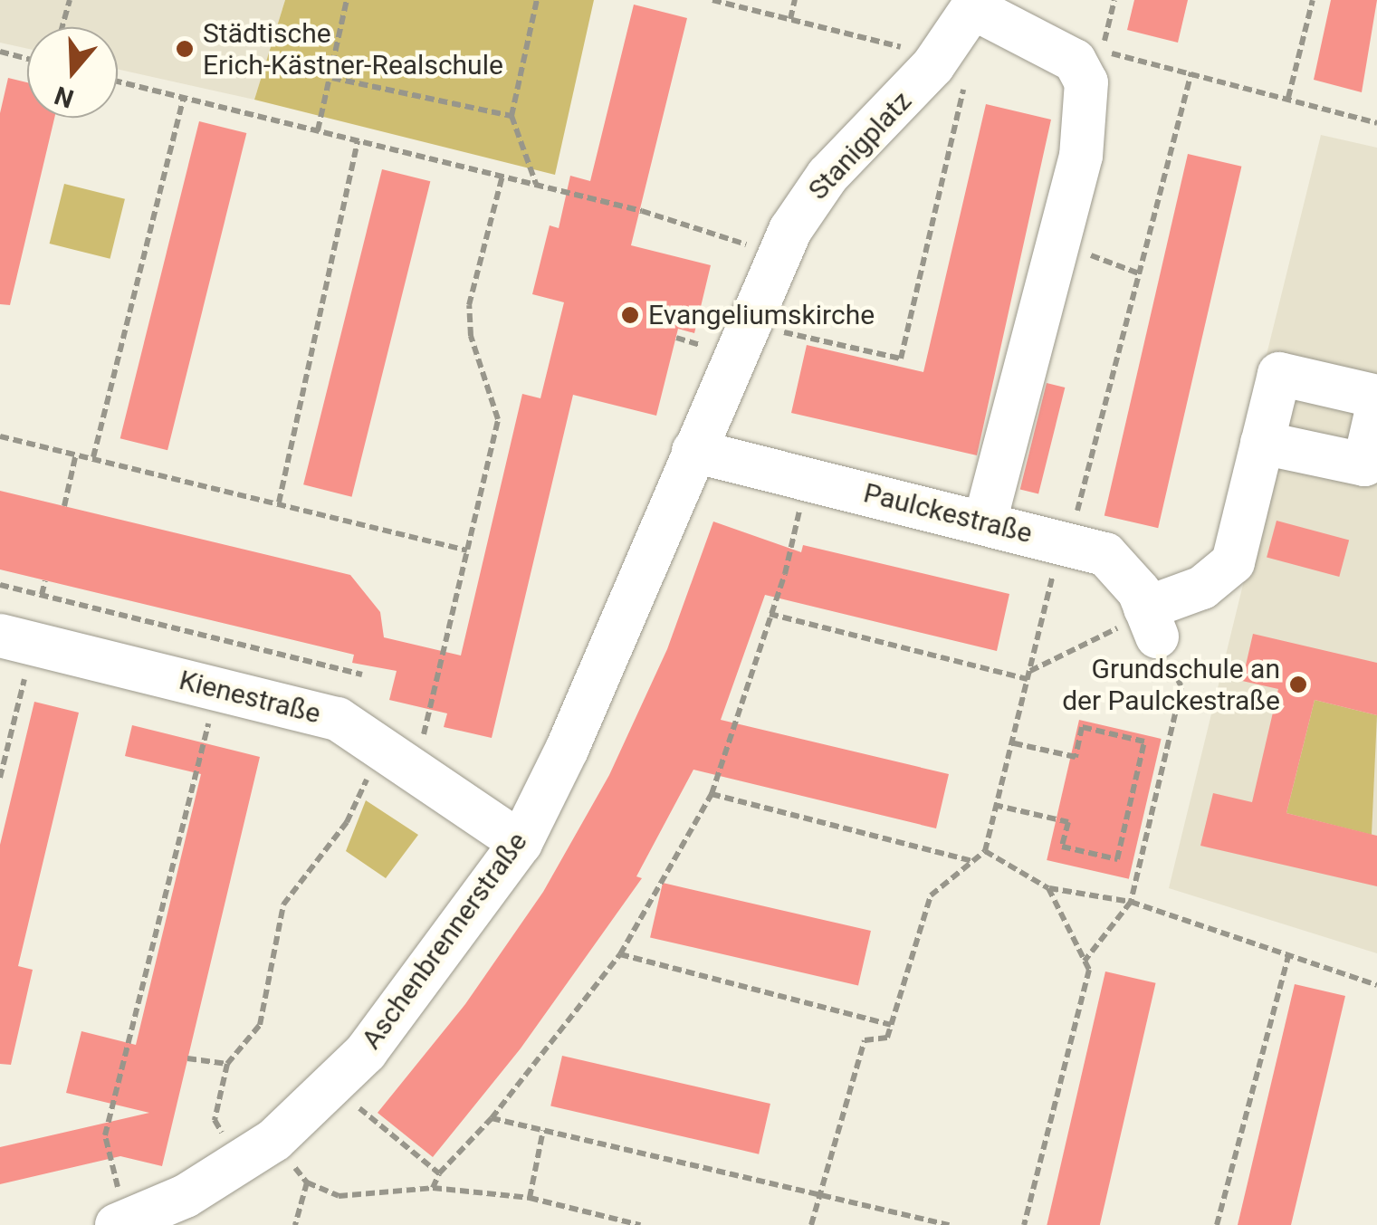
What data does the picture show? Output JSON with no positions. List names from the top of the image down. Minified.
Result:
{"streets":{"street":["Stanigplatz","Paulckestraße","Kienestraße","Aschenbrennerstraße"]},"crossings":[["Stanigplatz","Paulckestraße"],["Stanigplatz","Aschenbrennerstraße"],["Paulckestraße","Aschenbrennerstraße"],["Kienestraße","Aschenbrennerstraße"]],"places":["Städtische Erich-Kästner-Realschule","Evangeliumskirche","Grundschule an der Paulckestraße"],"north":"bottom"}
